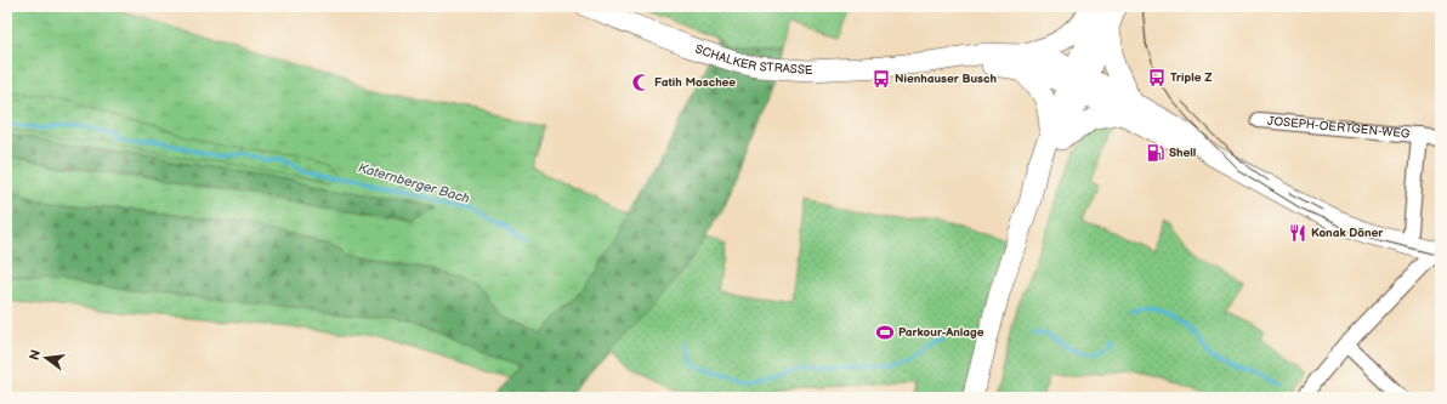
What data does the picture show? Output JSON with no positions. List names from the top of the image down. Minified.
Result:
{"streets":{"main road":["SCHALKER STRASSE"],"street":["JOSEPH-OERTGEN-WEG"]},"crossings":[["SCHALKER STRASSE","JOSEPH-OERTGEN-WEG"]],"water":["Katernberger Bach"],"places":{"bus stop":["Triple Z","Nienhauser Busch"],"mosque":["Fatih Moschee"],"fuel station":["Shell"],"restaurant":["Konak Döner"],"sports":["Parkour-Anlage"]},"north":"left"}
